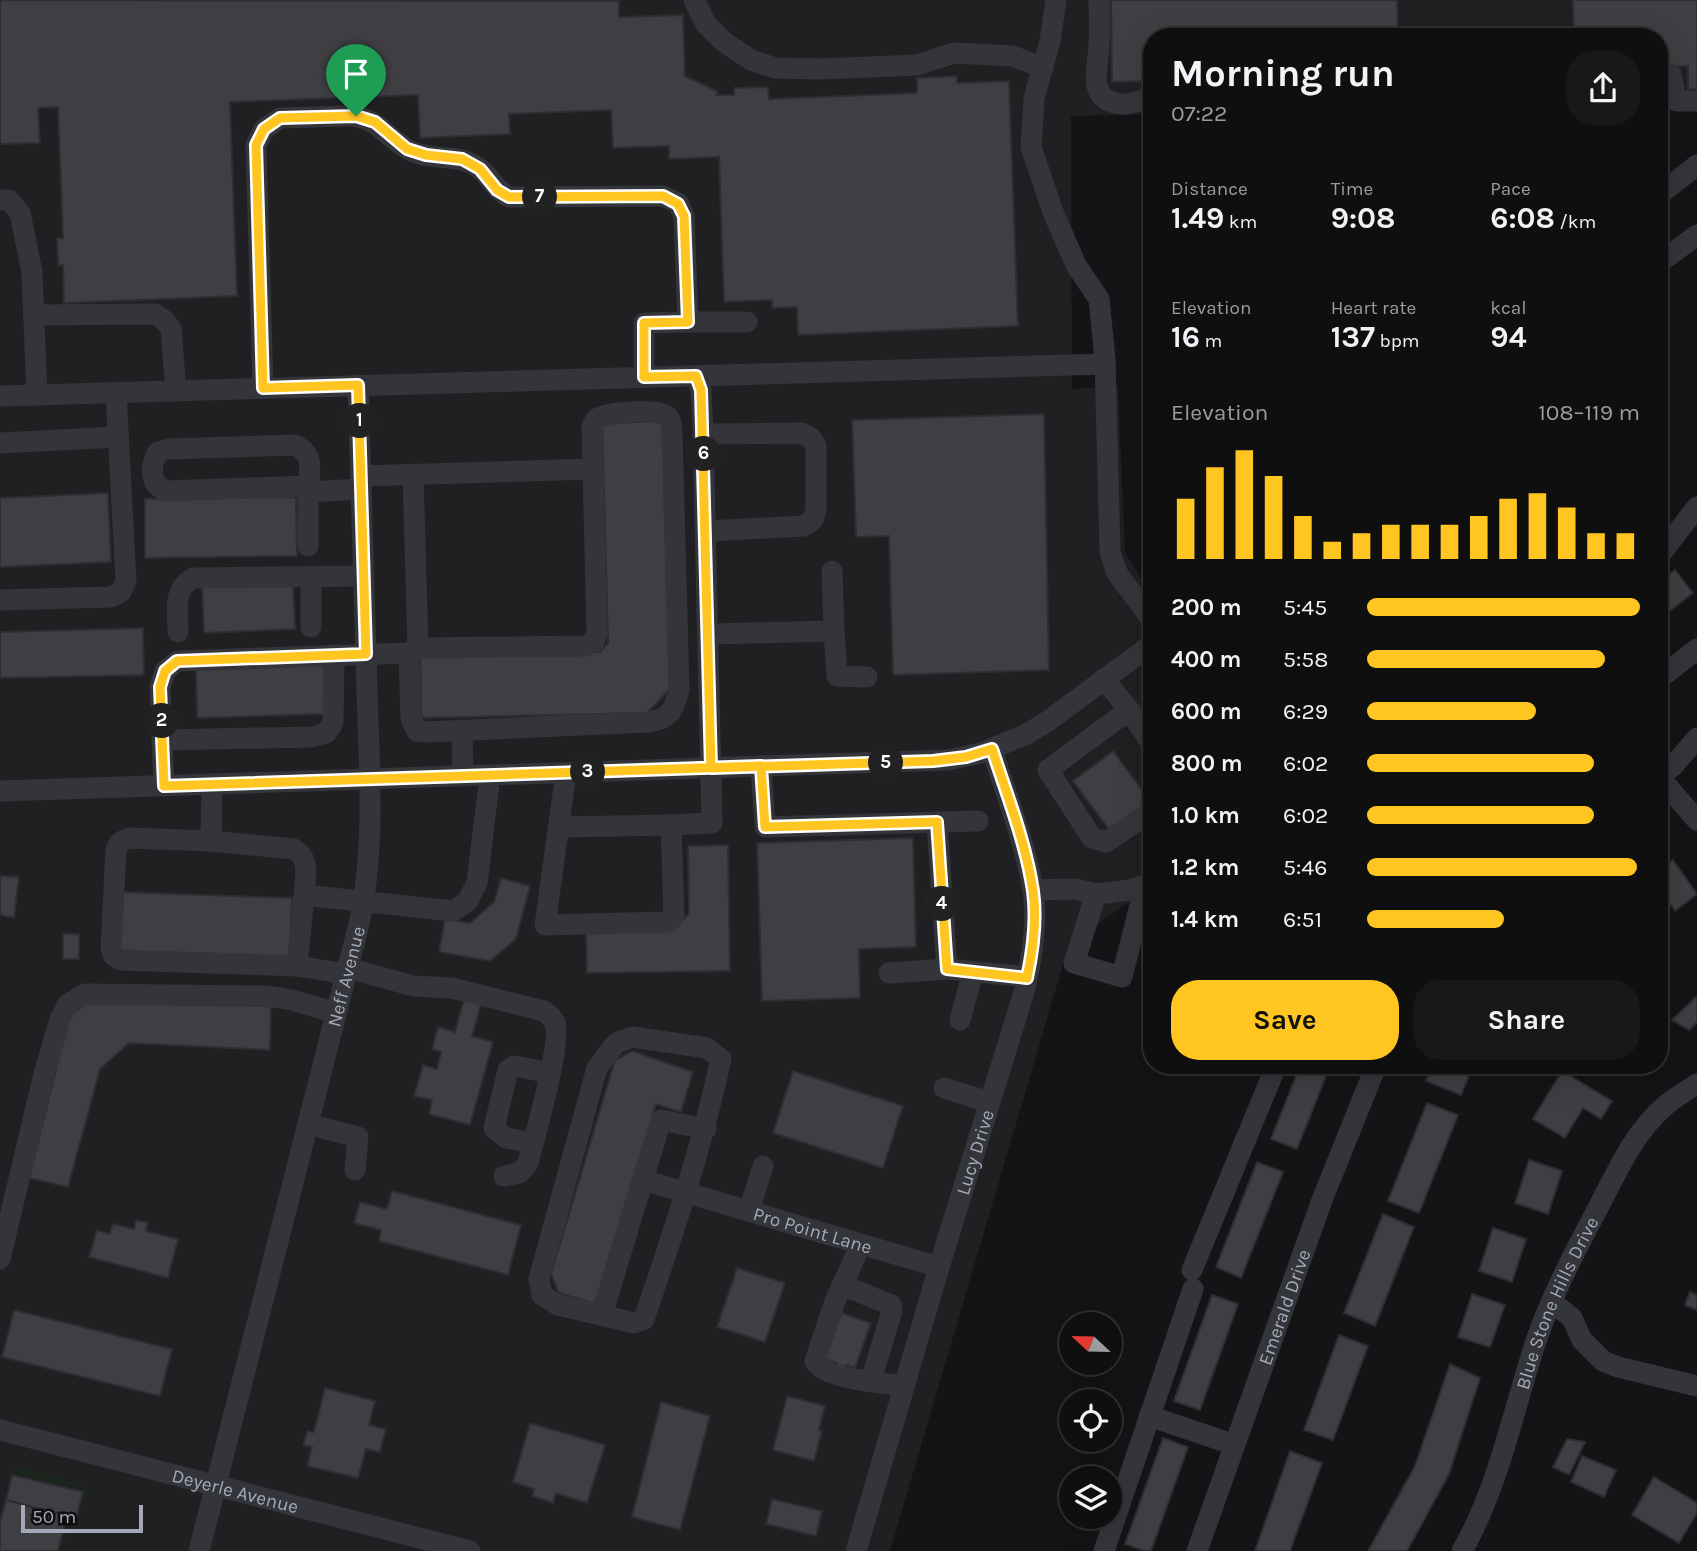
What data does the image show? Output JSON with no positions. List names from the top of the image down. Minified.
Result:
{"streets":{"street":["Neff Avenue","Lucy Drive","Pro Point Lane","Blue Stone Hills Drive","Emerald Drive","Deyerle Avenue"]},"crossings":[["Neff Avenue","Deyerle Avenue"],["Lucy Drive","Pro Point Lane"]],"scale_bar":"50 m","north":"left","page":{"heading":["Morning run","07:22"],"stats":[["Distance","1.49 km"],["Time","9:08"],["Pace","6:08 /km"],["Elevation","16 m"],["Heart rate","137 bpm"],["kcal","94"]],"pins":["7","1","6","2","5","3","4"],"chart":["Elevation","108–119 m"],"list":[{"name":"200 m","note":"5:45"},{"name":"400 m","note":"5:58"},{"name":"600 m","note":"6:29"},{"name":"800 m","note":"6:02"},{"name":"1.0 km","note":"6:02"},{"name":"1.2 km","note":"5:46"},{"name":"1.4 km","note":"6:51"}],"buttons":["Save","Share"],"scale":"50 m"}}
